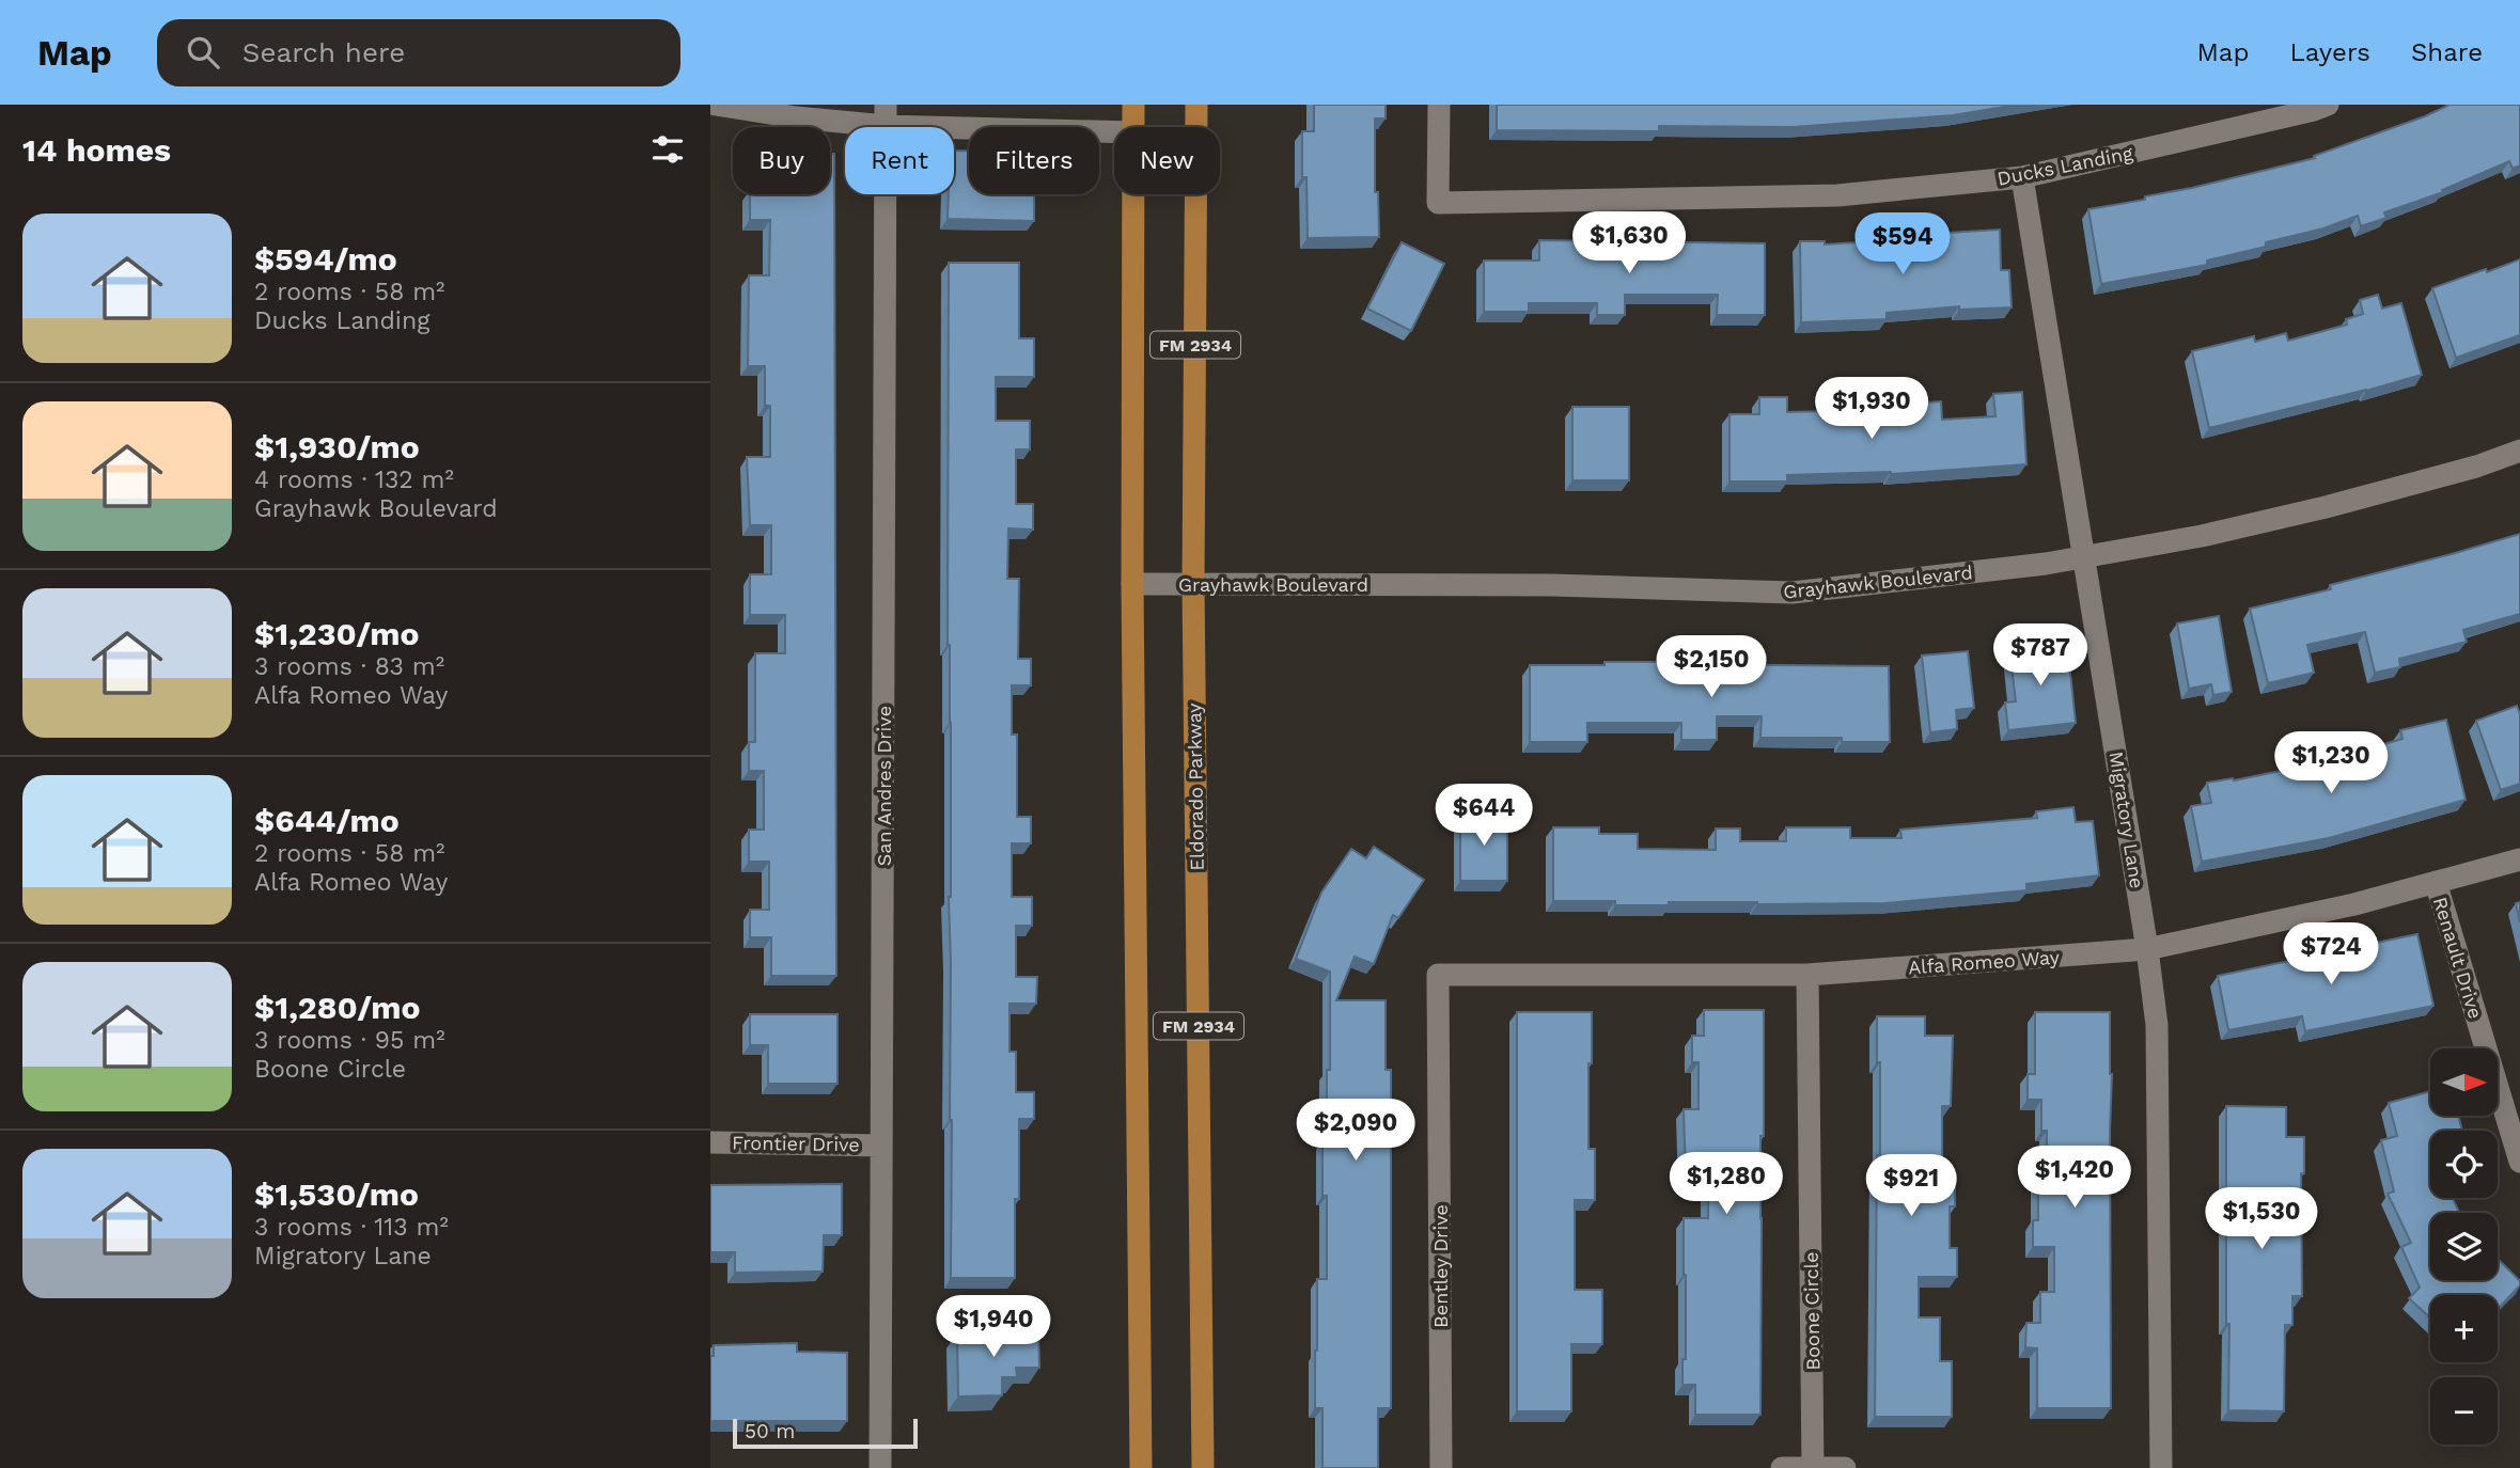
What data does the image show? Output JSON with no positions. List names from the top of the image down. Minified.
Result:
{"streets":{"main road":["FM 2934","Eldorado Parkway"],"street":["Ducks Landing","Grayhawk Boulevard","San Andres Drive","Migratory Lane","Renault Drive","Alfa Romeo Way","Frontier Drive","Bentley Drive","Boone Circle"]},"crossings":[["Ducks Landing","Migratory Lane"],["FM 2934","Grayhawk Boulevard"],["Grayhawk Boulevard","Eldorado Parkway"],["Grayhawk Boulevard","Migratory Lane"],["San Andres Drive","Frontier Drive"],["Migratory Lane","Alfa Romeo Way"],["Renault Drive","Alfa Romeo Way"],["Alfa Romeo Way","Bentley Drive"],["Alfa Romeo Way","Boone Circle"]],"scale_bar":"50 m","north":"right","page":{"header":"Map","search":"Search here","nav":["Map","Layers","Share"],"heading":"14 homes","chip":["Buy","Rent","Filters","New"],"list":[{"name":"$594/mo","note":"2 rooms · 58 m² · Ducks Landing"},{"name":"$1,930/mo","note":"4 rooms · 132 m² · Grayhawk Boulevard"},{"name":"$1,230/mo","note":"3 rooms · 83 m² · Alfa Romeo Way"},{"name":"$644/mo","note":"2 rooms · 58 m² · Alfa Romeo Way"},{"name":"$1,280/mo","note":"3 rooms · 95 m² · Boone Circle"},{"name":"$1,530/mo","note":"3 rooms · 113 m² · Migratory Lane"}],"price":["$1,630","$594","$1,930","$787","$2,150","$1,230","$644","$724","$2,090","$1,420","$1,280","$921","$1,530","$1,940"],"map_buttons":["+","−"],"scale":"50 m"}}
